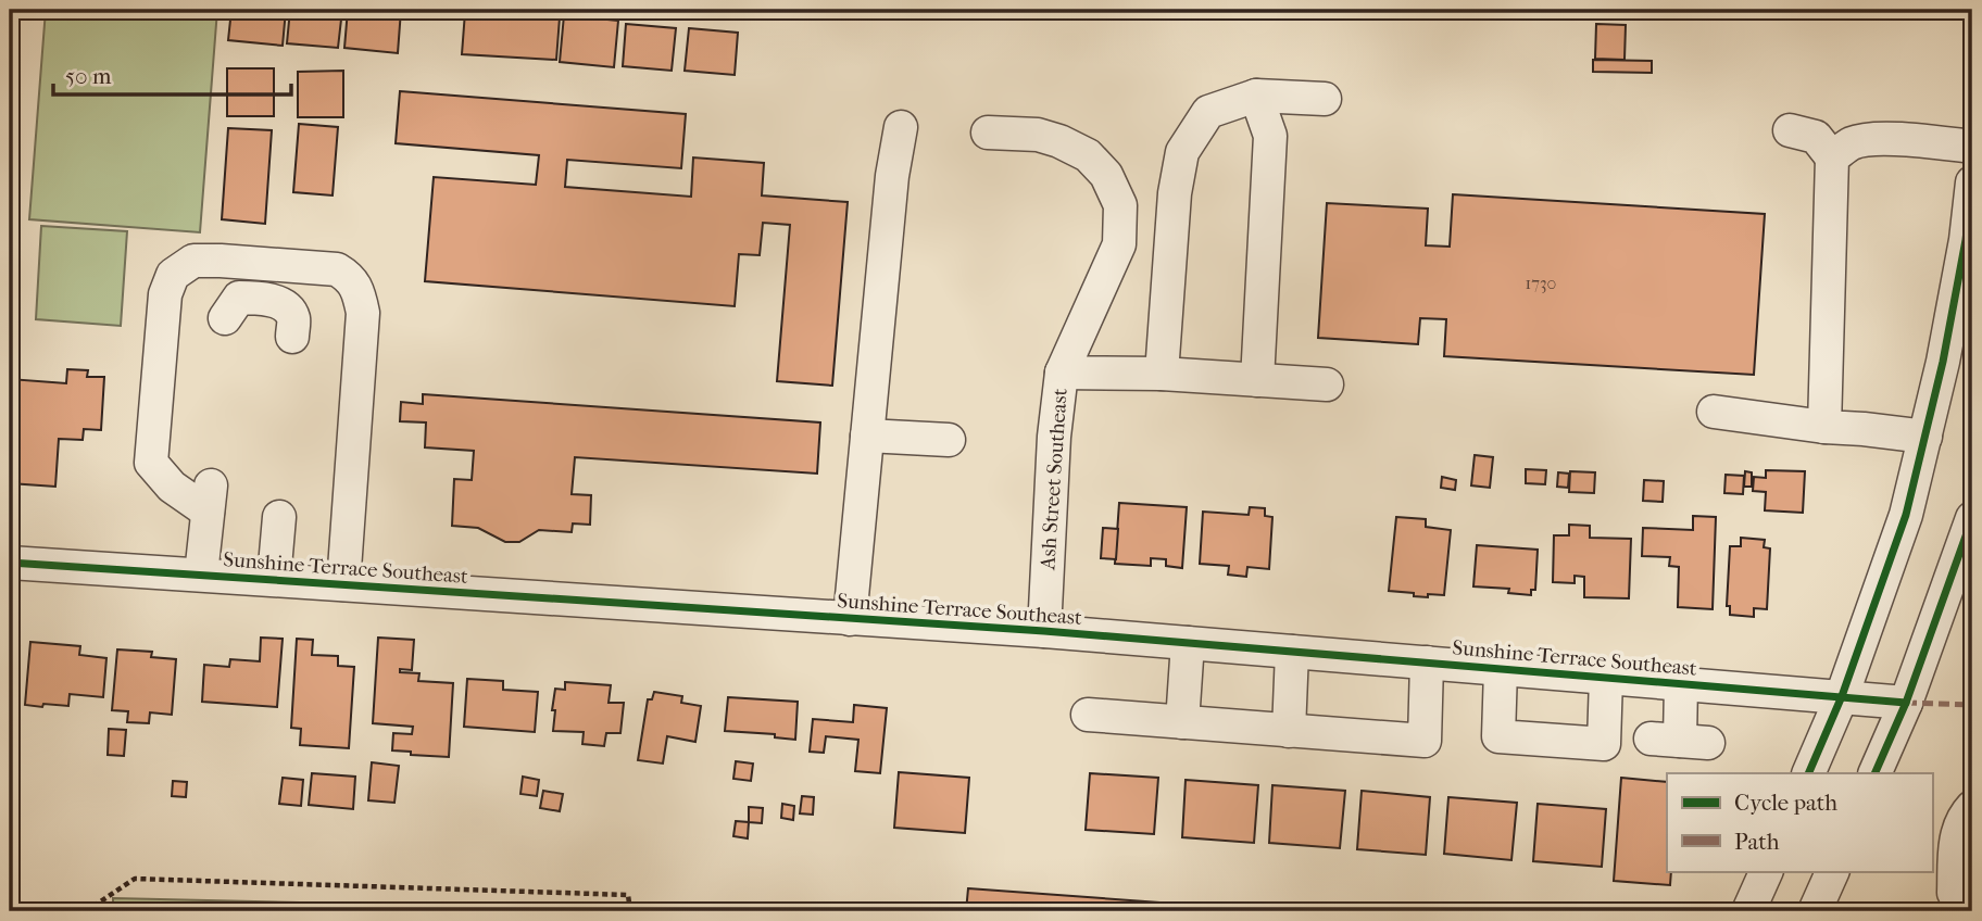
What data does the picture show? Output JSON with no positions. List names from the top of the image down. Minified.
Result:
{"streets":{"street":["Ash Street Southeast","Sunshine Terrace Southeast"]},"crossings":[["Ash Street Southeast","Sunshine Terrace Southeast"]],"house_numbers":["1730"],"legend":["Cycle path","Path"],"scale_bar":"50 m"}
